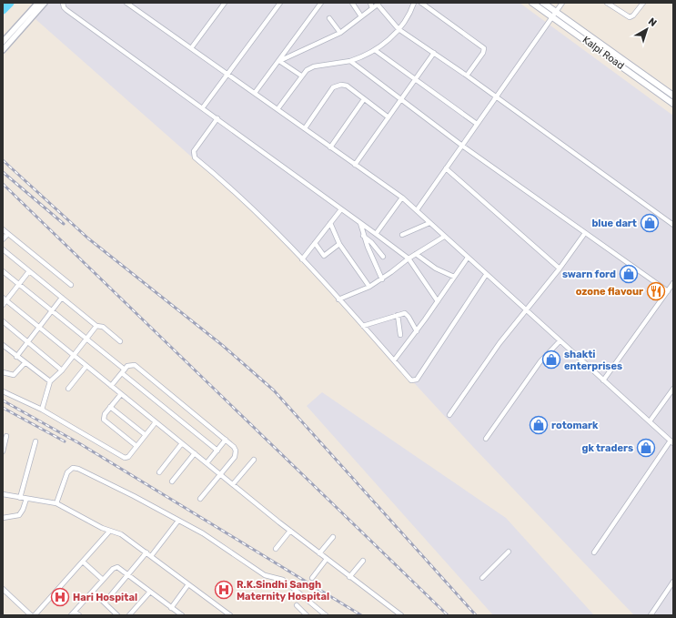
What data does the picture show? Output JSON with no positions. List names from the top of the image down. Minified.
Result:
{"streets":{"main road":["Kalpi Road"]},"places":{"shop":["blue dart","swarn ford","shakti enterprises","rotomark","gk traders"],"restaurant":["ozone flavour"],"hospital":["R.K.Sindhi Sangh Maternity Hospital","Hari Hospital"]},"north":"top right"}
